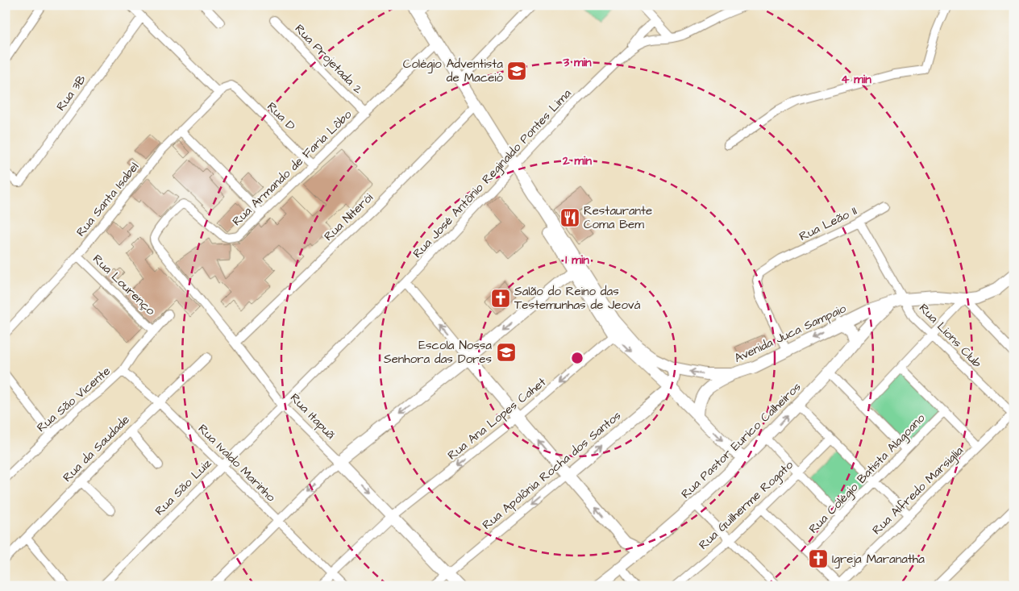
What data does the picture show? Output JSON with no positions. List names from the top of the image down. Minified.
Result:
{"streets":{"main road":["Avenida Juca Sampaio","Rua Itapuã","Rua Pastor Euríco Calheiros","Rua Apolônia Rocha dos Santos"],"street":["Rua Projetada 2","Rua 3B","Rua D","Rua Armando de Faria Lôbo","Rua José Antônio Reginaldo Pontes Lima","Rua Santa Isabel","Rua Niterói","Rua Leão II","Rua Lourenço","Rua Lions Club","Rua São Vicente","Rua Ana Lopes Cahet","Rua da Saudade","Rua Ivaldo Marinho","Rua Colégio Batista Alagoano","Rua São Luiz","Rua Alfredo Marsiglia","Rua Guilherme Rogato"]},"crossings":[["Rua Projetada 2","Rua Armando de Faria Lôbo"],["Rua D","Rua Armando de Faria Lôbo"],["Rua D","Rua Santa Isabel"],["Rua Armando de Faria Lôbo","Avenida Juca Sampaio"],["Rua Armando de Faria Lôbo","Rua Itapuã"],["Rua José Antônio Reginaldo Pontes Lima","Avenida Juca Sampaio"],["Rua José Antônio Reginaldo Pontes Lima","Rua Itapuã"],["Rua José Antônio Reginaldo Pontes Lima","Rua São Luiz"],["Rua Santa Isabel","Rua Lourenço"],["Rua Niterói","Avenida Juca Sampaio"],["Rua Niterói","Rua Itapuã"],["Rua Leão II","Avenida Juca Sampaio"],["Rua Leão II","Rua Lions Club"],["Rua Lourenço","Rua São Vicente"],["Avenida Juca Sampaio","Rua Lions Club"],["Avenida Juca Sampaio","Rua Ana Lopes Cahet"],["Avenida Juca Sampaio","Rua Pastor Euríco Calheiros"],["Avenida Juca Sampaio","Rua Apolônia Rocha dos Santos"],["Rua Lions Club","Rua Alfredo Marsiglia"],["Rua São Vicente","Rua Ivaldo Marinho"],["Rua Itapuã","Rua Ana Lopes Cahet"],["Rua Itapuã","Rua Apolônia Rocha dos Santos"],["Rua Itapuã","Rua São Luiz"],["Rua da Saudade","Rua Ivaldo Marinho"],["Rua Ivaldo Marinho","Rua São Luiz"]],"one_way":["Rua Ana Lopes Cahet"],"places":{"school or university":["Colégio Adventista de Maceió","Escola Nossa Senhora das Dores"],"restaurant":["Restaurante Coma Bem"],"church":["Salão do Reino das Testemunhas de Jeová","Igreja Maranatha"]},"rings":["3 min","4 min","2 min","1 min"]}
